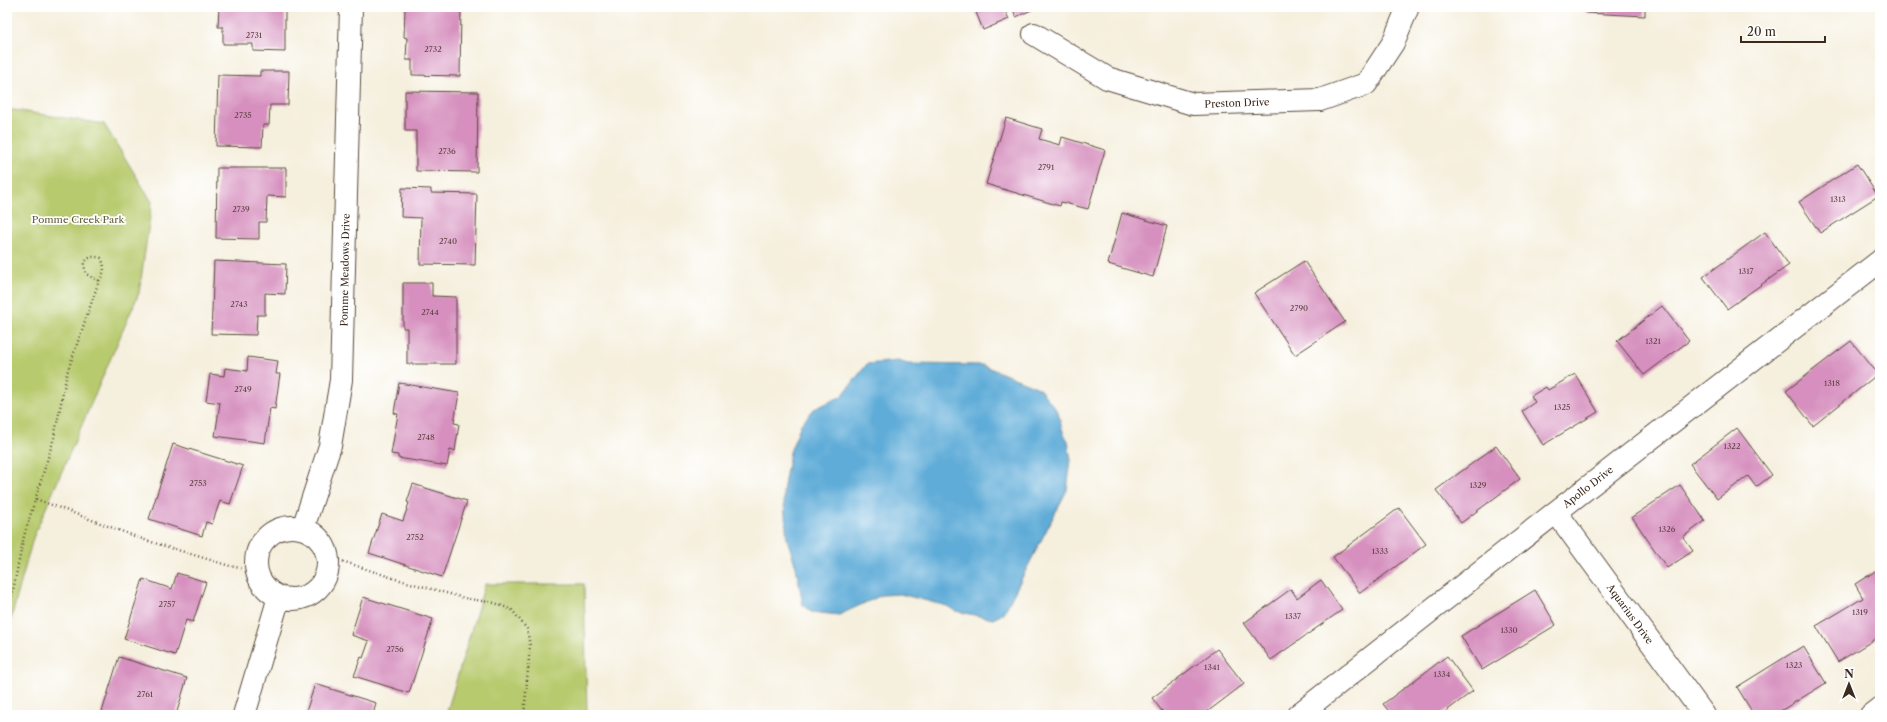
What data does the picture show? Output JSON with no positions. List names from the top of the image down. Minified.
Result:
{"streets":{"street":["Preston Drive","Pomme Meadows Drive","Apollo Drive","Aquarius Drive"]},"crossings":[["Apollo Drive","Aquarius Drive"]],"parks":["Pomme Creek Park"],"house_numbers":["2731","2732","2735","2736","2791","1313","2739","2740","1317","2743","2790","2744","1321","1318","2749","1325","2748","1322","2753","1329","1326","2752","1333","2757","1319","1337","1330","2756","1323","1341","1334","2761"],"scale_bar":"20 m","north":"top"}
